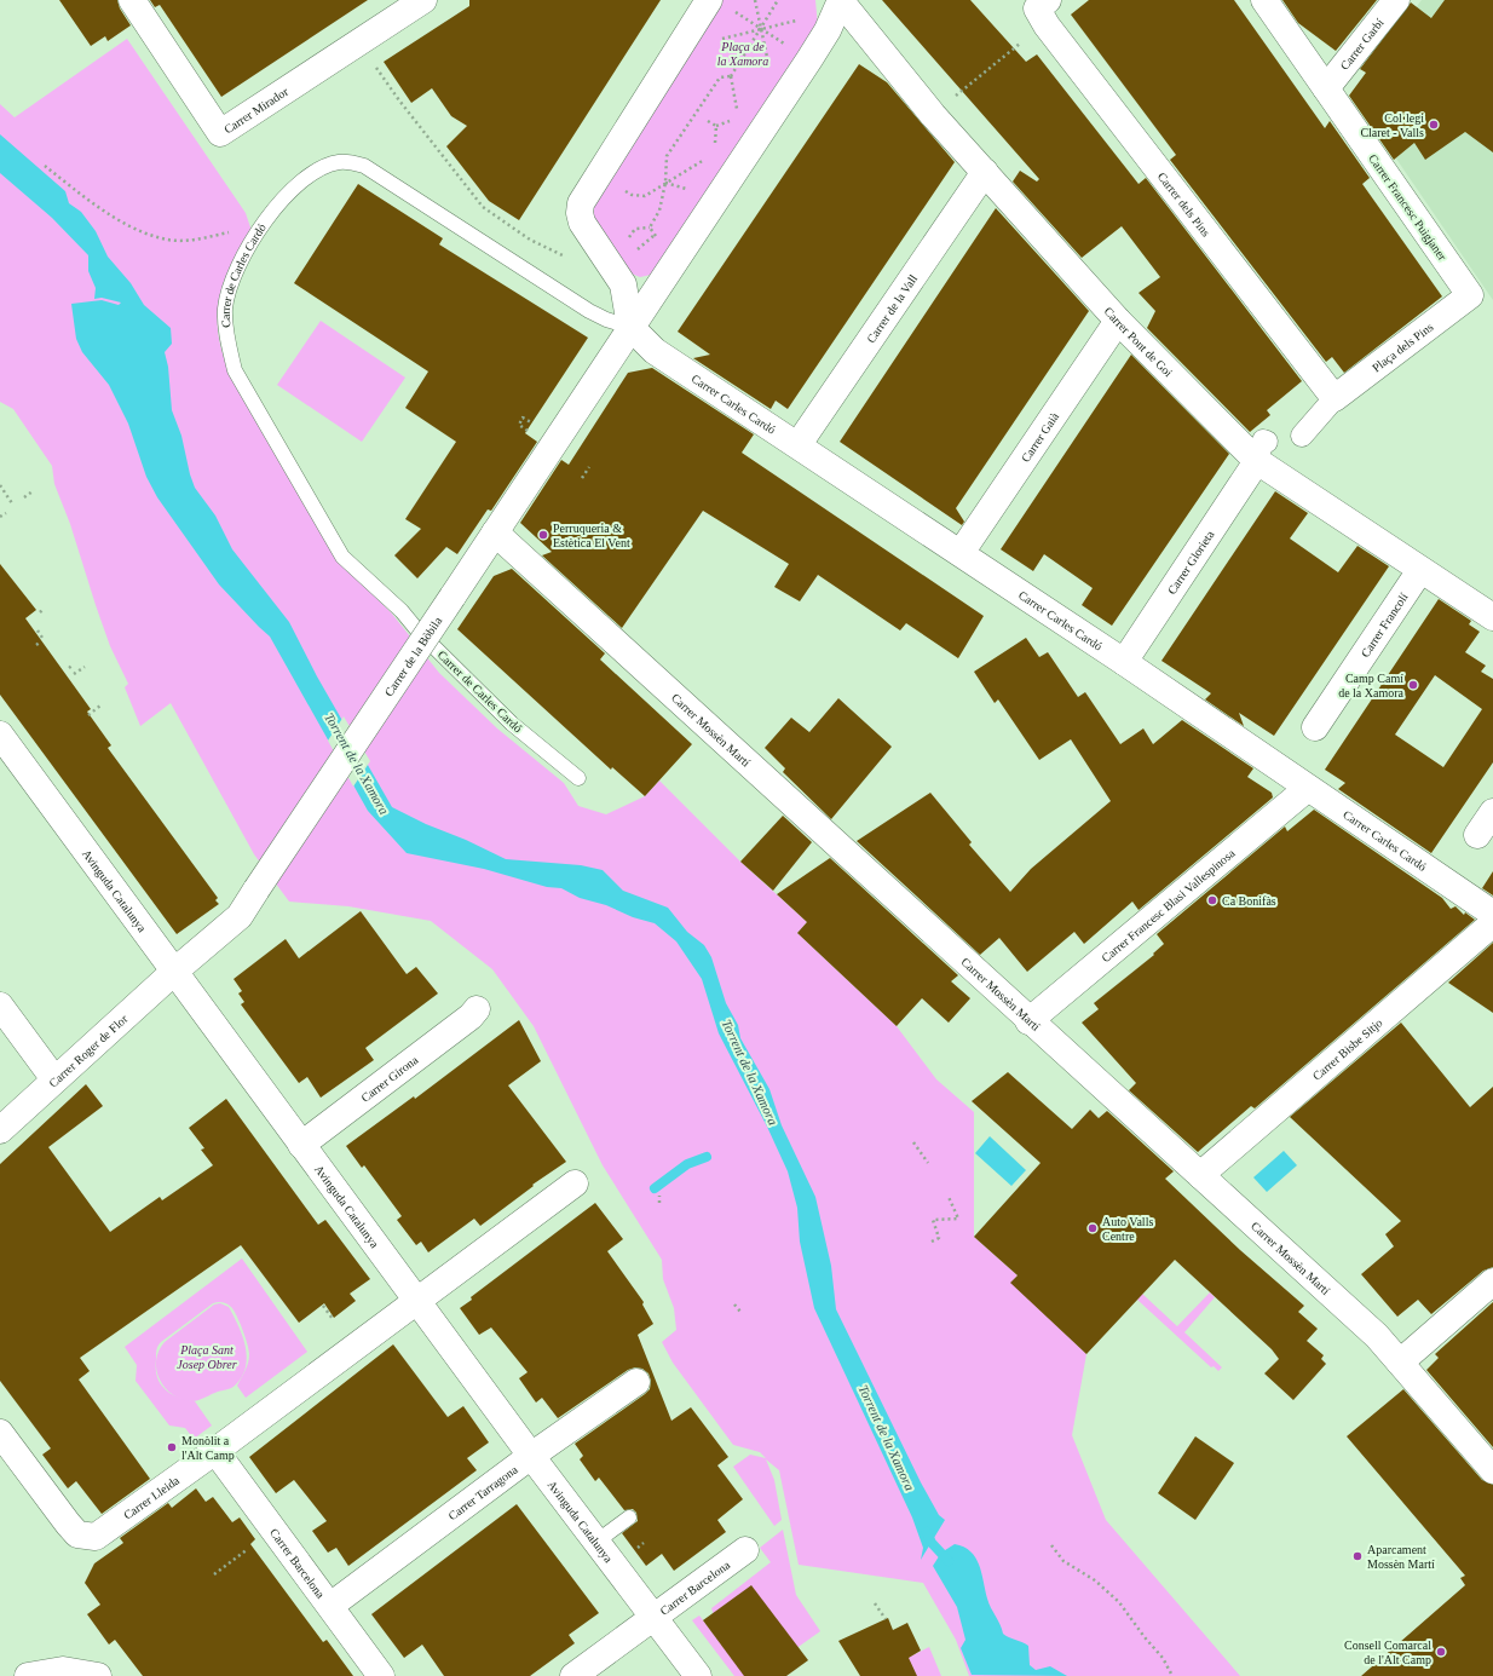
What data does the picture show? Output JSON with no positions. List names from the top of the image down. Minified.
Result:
{"streets":{"street":["Carrer Garbí","Carrer Mirador","Carrer dels Pins","Carrer Francesc Puigjaner","Carrer de la Vall","Carrer Pont de Goi","Plaça dels Pins","Carrer Carles Cardó","Carrer Gaià","Carrer Glorieta","Carrer Francolí","Carrer de la Bòbila","Carrer Mossèn Martí","Avinguda Catalunya","Carrer Francesc Blasi Vallespinosa","Carrer Bisbe Sitjo","Carrer Roger de Flor","Carrer Girona","Carrer Tarragona","Carrer Lleida","Carrer Barcelona"],"lane":["Carrer de Carles Cardó"]},"crossings":[["Carrer Garbí","Carrer Francesc Puigjaner"],["Carrer dels Pins","Plaça dels Pins"],["Carrer Francesc Puigjaner","Plaça dels Pins"],["Carrer de Carles Cardó","Carrer Carles Cardó"],["Carrer de Carles Cardó","Carrer de la Bòbila"],["Carrer de la Vall","Carrer Pont de Goi"],["Carrer de la Vall","Carrer Carles Cardó"],["Carrer Pont de Goi","Carrer Gaià"],["Carrer Pont de Goi","Carrer Glorieta"],["Carrer Pont de Goi","Carrer Francolí"],["Carrer Carles Cardó","Carrer Gaià"],["Carrer Carles Cardó","Carrer Glorieta"],["Carrer Carles Cardó","Carrer de la Bòbila"],["Carrer Carles Cardó","Carrer Francesc Blasi Vallespinosa"],["Carrer de la Bòbila","Carrer Mossèn Martí"],["Carrer de la Bòbila","Avinguda Catalunya"],["Carrer de la Bòbila","Carrer Roger de Flor"],["Carrer Mossèn Martí","Carrer Francesc Blasi Vallespinosa"],["Carrer Mossèn Martí","Carrer Bisbe Sitjo"],["Avinguda Catalunya","Carrer Roger de Flor"],["Avinguda Catalunya","Carrer Girona"],["Avinguda Catalunya","Carrer Tarragona"],["Avinguda Catalunya","Carrer Lleida"],["Avinguda Catalunya","Carrer Barcelona"],["Carrer Tarragona","Carrer Barcelona"],["Carrer Lleida","Carrer Barcelona"]],"water":["Torrent de la Xamora"],"parks":["Plaça de la Xamora","Plaça Sant Josep Obrer"],"places":["Col·legi Claret - Valls","Perruqueria & Estètica El Vent","Camp Camí de la Xamora","Ca Bonifàs","Auto Valls Centre","Monòlit a l'Alt Camp","Aparcament Mossèn Martí","Consell Comarcal de l'Alt Camp"]}
